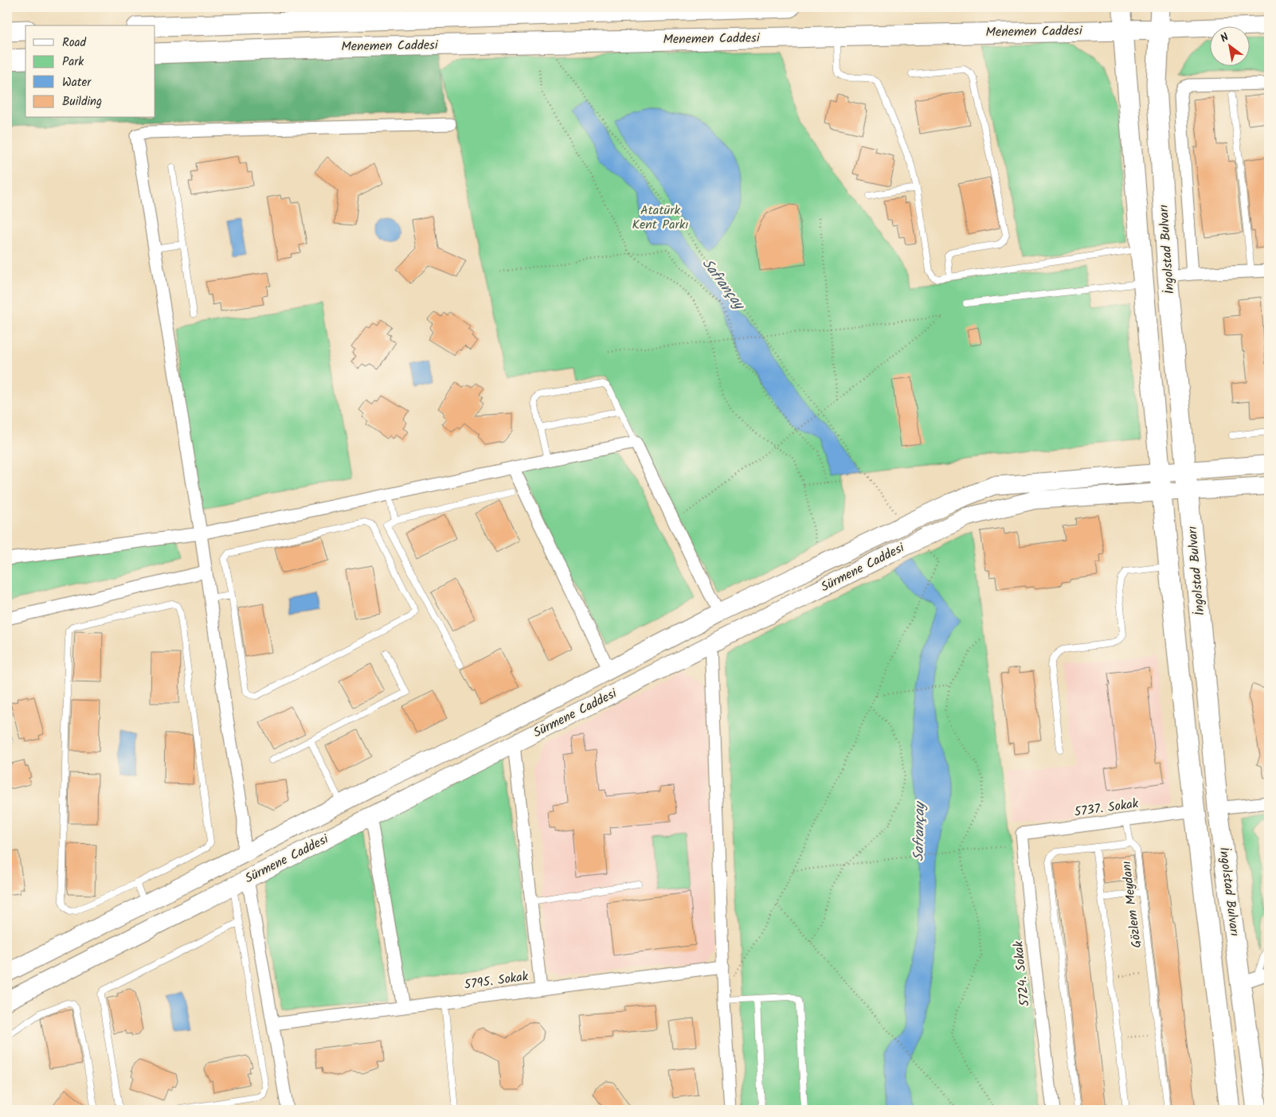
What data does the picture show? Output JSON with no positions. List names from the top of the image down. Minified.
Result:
{"streets":{"main road":["Menemen Caddesi","İngolstad Bulvarı","Sürmene Caddesi"],"street":["5737. Sokak","5724. Sokak","5795. Sokak"],"lane":["Gözlem Meydanı"]},"crossings":[["Menemen Caddesi","İngolstad Bulvarı"],["İngolstad Bulvarı","Sürmene Caddesi"],["İngolstad Bulvarı","5737. Sokak"],["5737. Sokak","5724. Sokak"]],"water":["Safrançay"],"parks":["Atatürk Kent Parkı"],"legend":["Road","Park","Water","Building"],"north":"top left"}
